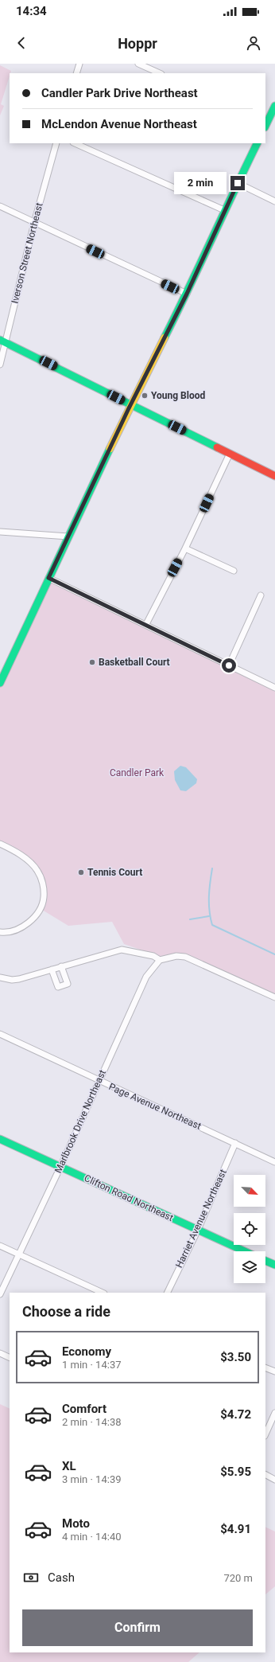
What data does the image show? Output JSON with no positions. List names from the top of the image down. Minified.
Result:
{"streets":{"street":["Iverson Street Northeast","Page Avenue Northeast","Marlbrook Drive Northeast","Clifton Road Northeast","Harriet Avenue Northeast"]},"crossings":[["Page Avenue Northeast","Marlbrook Drive Northeast"],["Page Avenue Northeast","Harriet Avenue Northeast"],["Marlbrook Drive Northeast","Clifton Road Northeast"],["Clifton Road Northeast","Harriet Avenue Northeast"]],"parks":["Candler Park"],"places":["Young Blood","Basketball Court","Tennis Court"],"north":"bottom right","page":{"status":"14:34","header":"Hoppr","banner":["Candler Park Drive Northeast","McLendon Avenue Northeast"],"bubble":"2 min","heading":"Choose a ride","list":[{"name":"Economy","note":"1 min · 14:37","value":"$3.50"},{"name":"Comfort","note":"2 min · 14:38","value":"$4.72"},{"name":"XL","note":"3 min · 14:39","value":"$5.95"},{"name":"Moto","note":"4 min · 14:40","value":"$4.91"}],"pay":["Cash","720 m"],"buttons":"Confirm"}}
